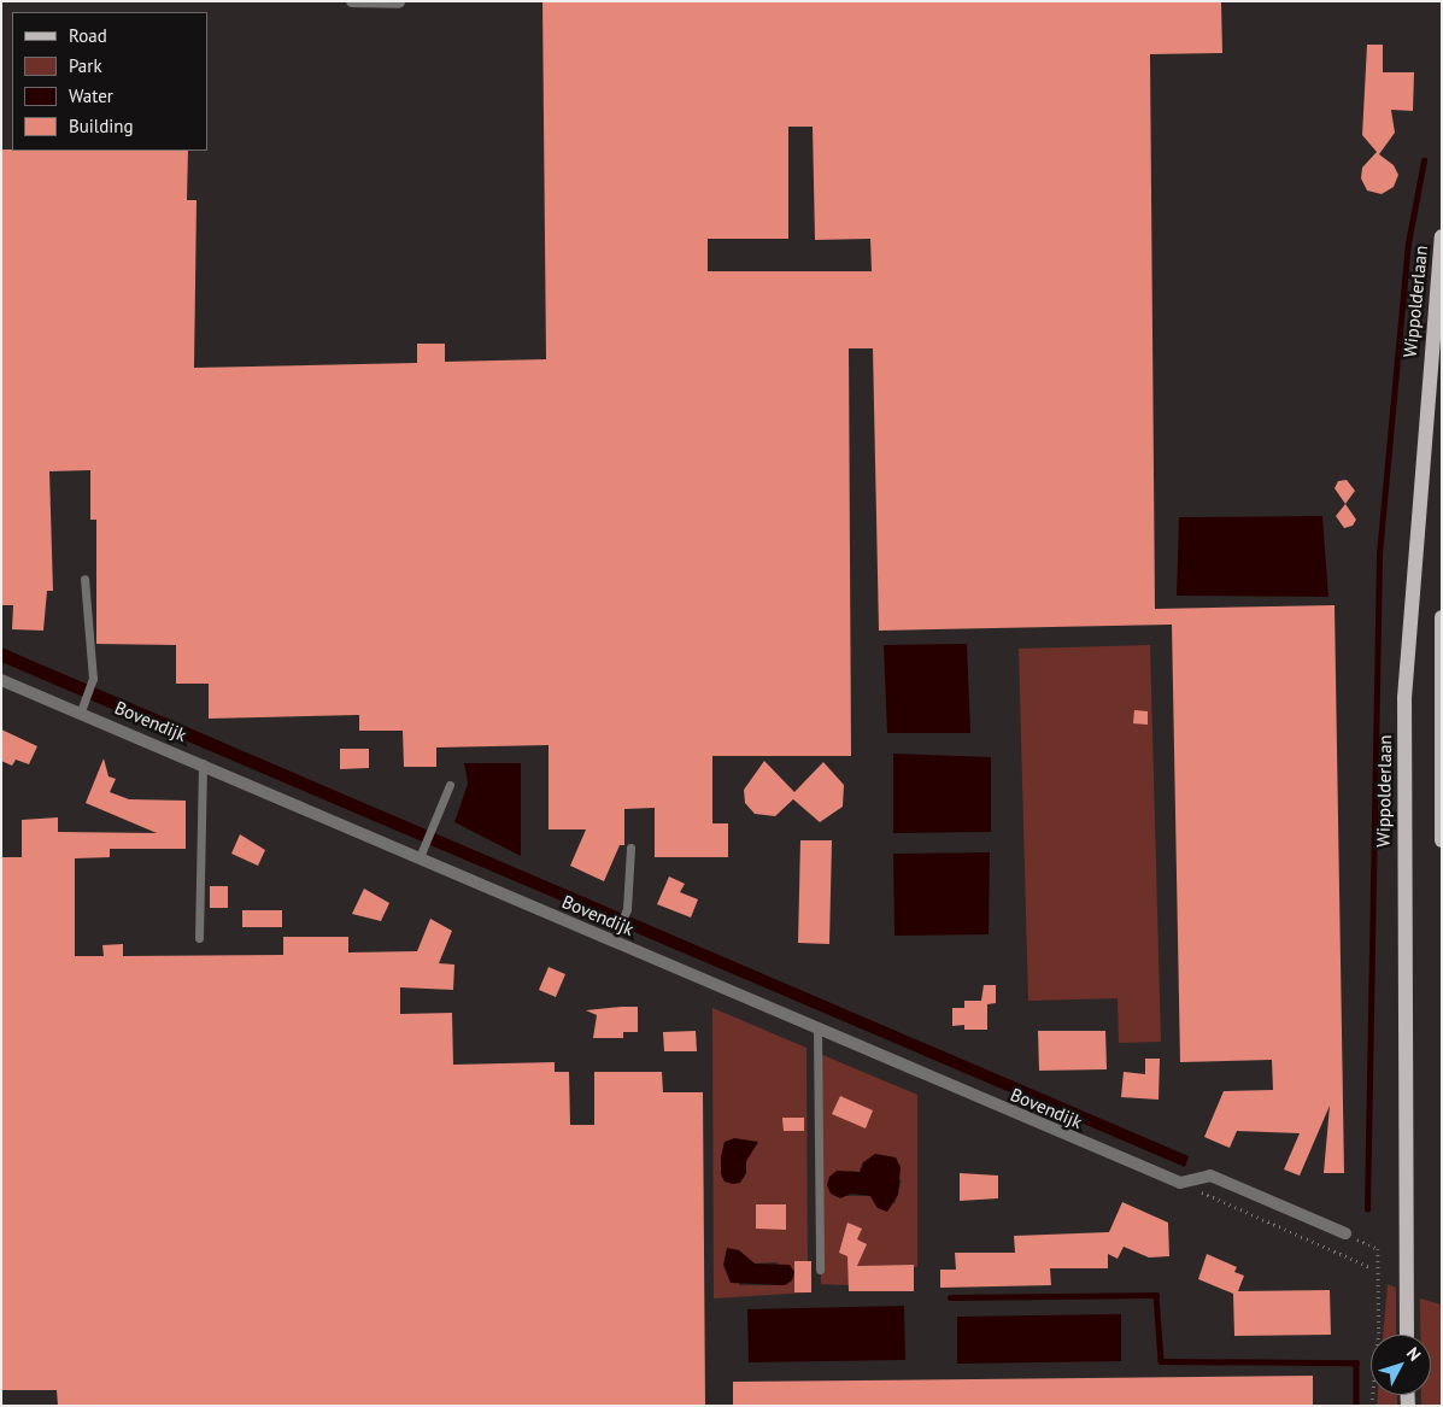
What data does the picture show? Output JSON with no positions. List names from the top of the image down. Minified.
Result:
{"streets":{"main road":["Wippolderlaan"],"street":["Bovendijk"]},"legend":["Road","Park","Water","Building"],"north":"top right"}
